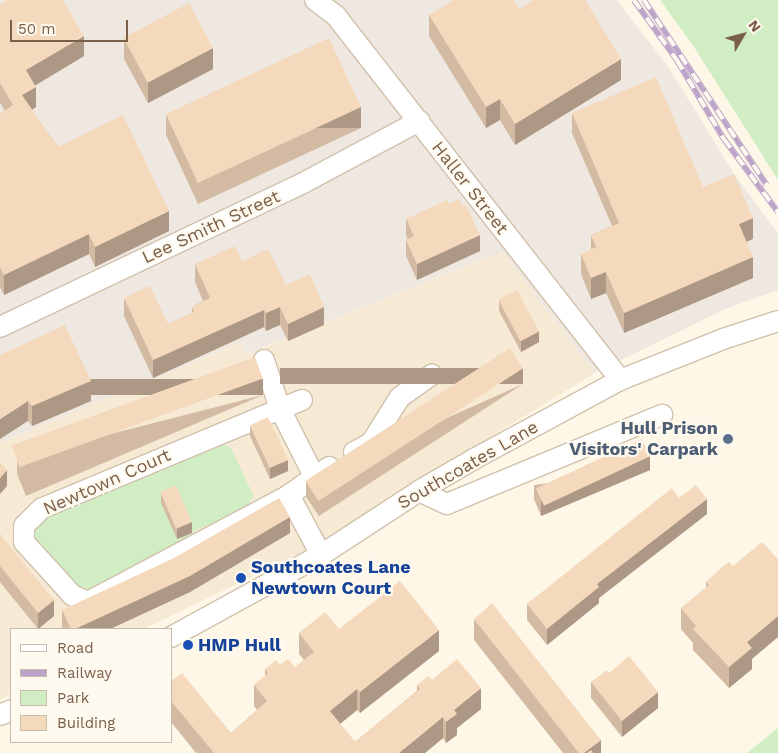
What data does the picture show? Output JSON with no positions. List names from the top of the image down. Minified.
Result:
{"streets":{"street":["Haller Street","Lee Smith Street","Southcoates Lane","Newtown Court"]},"crossings":[["Haller Street","Lee Smith Street"],["Haller Street","Southcoates Lane"]],"places":["Hull Prison Visitors' Carpark","Southcoates Lane Newtown Court","HMP Hull"],"legend":["Road","Railway","Park","Building"],"scale_bar":"50 m","north":"top right"}
